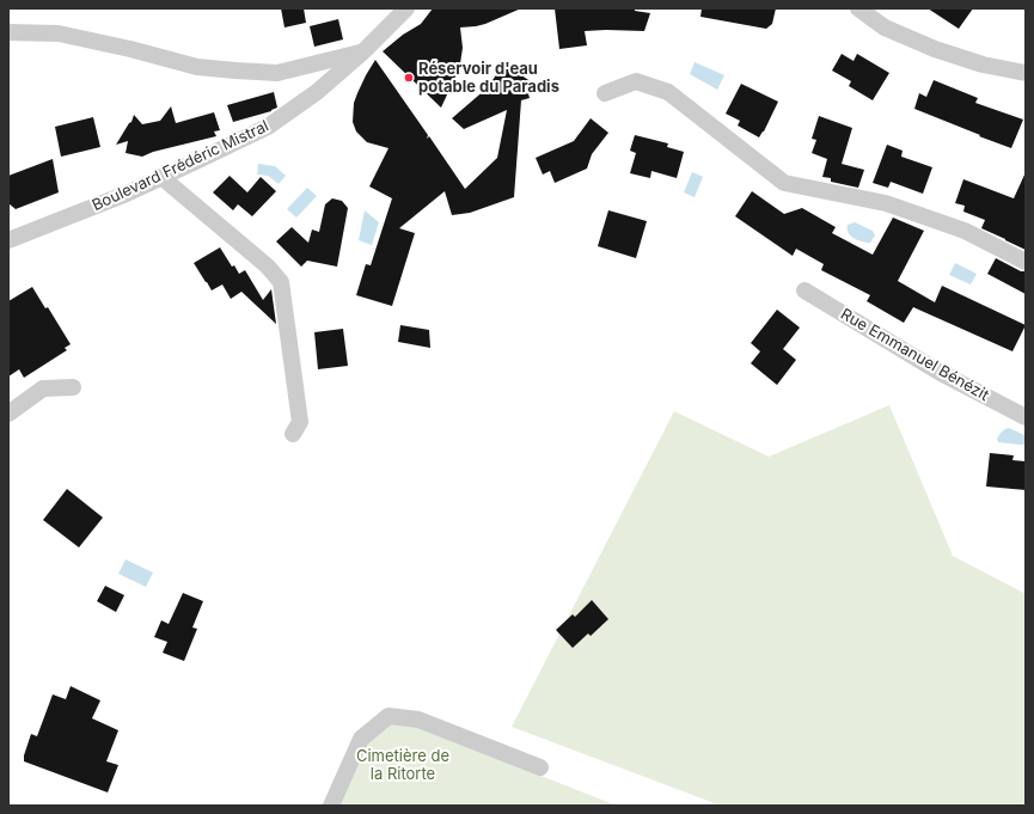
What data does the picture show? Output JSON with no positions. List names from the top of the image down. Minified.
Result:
{"streets":{"street":["Boulevard Frédéric Mistral","Rue Emmanuel Bénézit"]},"parks":["Cimetière de la Ritorte"],"places":["Réservoir d'eau potable du Paradis"]}
